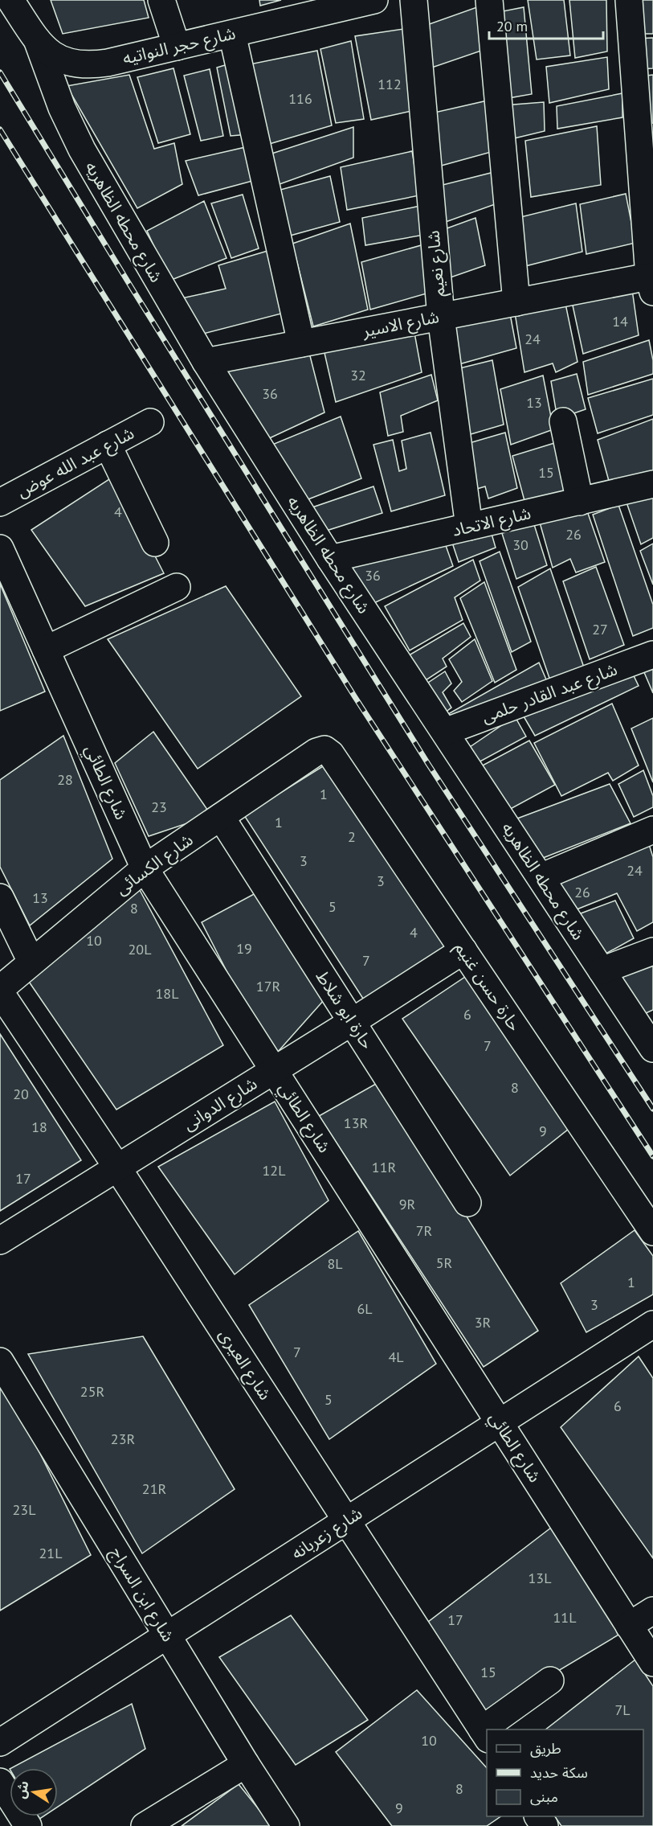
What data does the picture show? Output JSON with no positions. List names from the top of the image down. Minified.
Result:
{"streets":{"street":["شارع حجر النواتيه","شارع محطه الظاهريه","شارع نعيم","شارع الاسير","شارع عبد الله عوض","شارع الاتحاد","شارع عبد القادر حلمى","شارع الطائي","شارع الكسائى","حارة حسن غنيم","حارة ابو شلاط","شارع الدوانى","شارع العيرى","شارع زعربانه","شارع ابن السراج"]},"crossings":[["شارع حجر النواتيه","شارع محطه الظاهريه"],["شارع محطه الظاهريه","شارع الاسير"],["شارع محطه الظاهريه","شارع الاتحاد"],["شارع محطه الظاهريه","شارع عبد القادر حلمى"],["شارع نعيم","شارع الاسير"],["شارع نعيم","شارع الاتحاد"],["شارع الطائي","شارع الكسائى"],["شارع الطائي","شارع الدوانى"],["شارع الطائي","شارع زعربانه"],["شارع الكسائى","حارة حسن غنيم"],["شارع الكسائى","حارة ابو شلاط"],["شارع الكسائى","شارع العيرى"],["حارة حسن غنيم","شارع الدوانى"],["حارة ابو شلاط","شارع الدوانى"],["شارع الدوانى","شارع العيرى"],["شارع العيرى","شارع زعربانه"],["شارع زعربانه","شارع ابن السراج"]],"house_numbers":["112","116","14","24","32","36","13","15","4","26","30","36","27","28","1","23","1","2","3","24","3","26","13","5","8","4","10","19","20L","7","17R","18L","6","7","8","20","13R","18","9","11R","12L","17","9R","7R","5R","8L","1","3","6L","3R","7","4L","25R","5","6","23R","21R","23L","21L","13L","11L","17","15","7L","10","8","9"],"legend":["طريق","سكة حديد","مبنى"],"scale_bar":"20 m","north":"left"}
